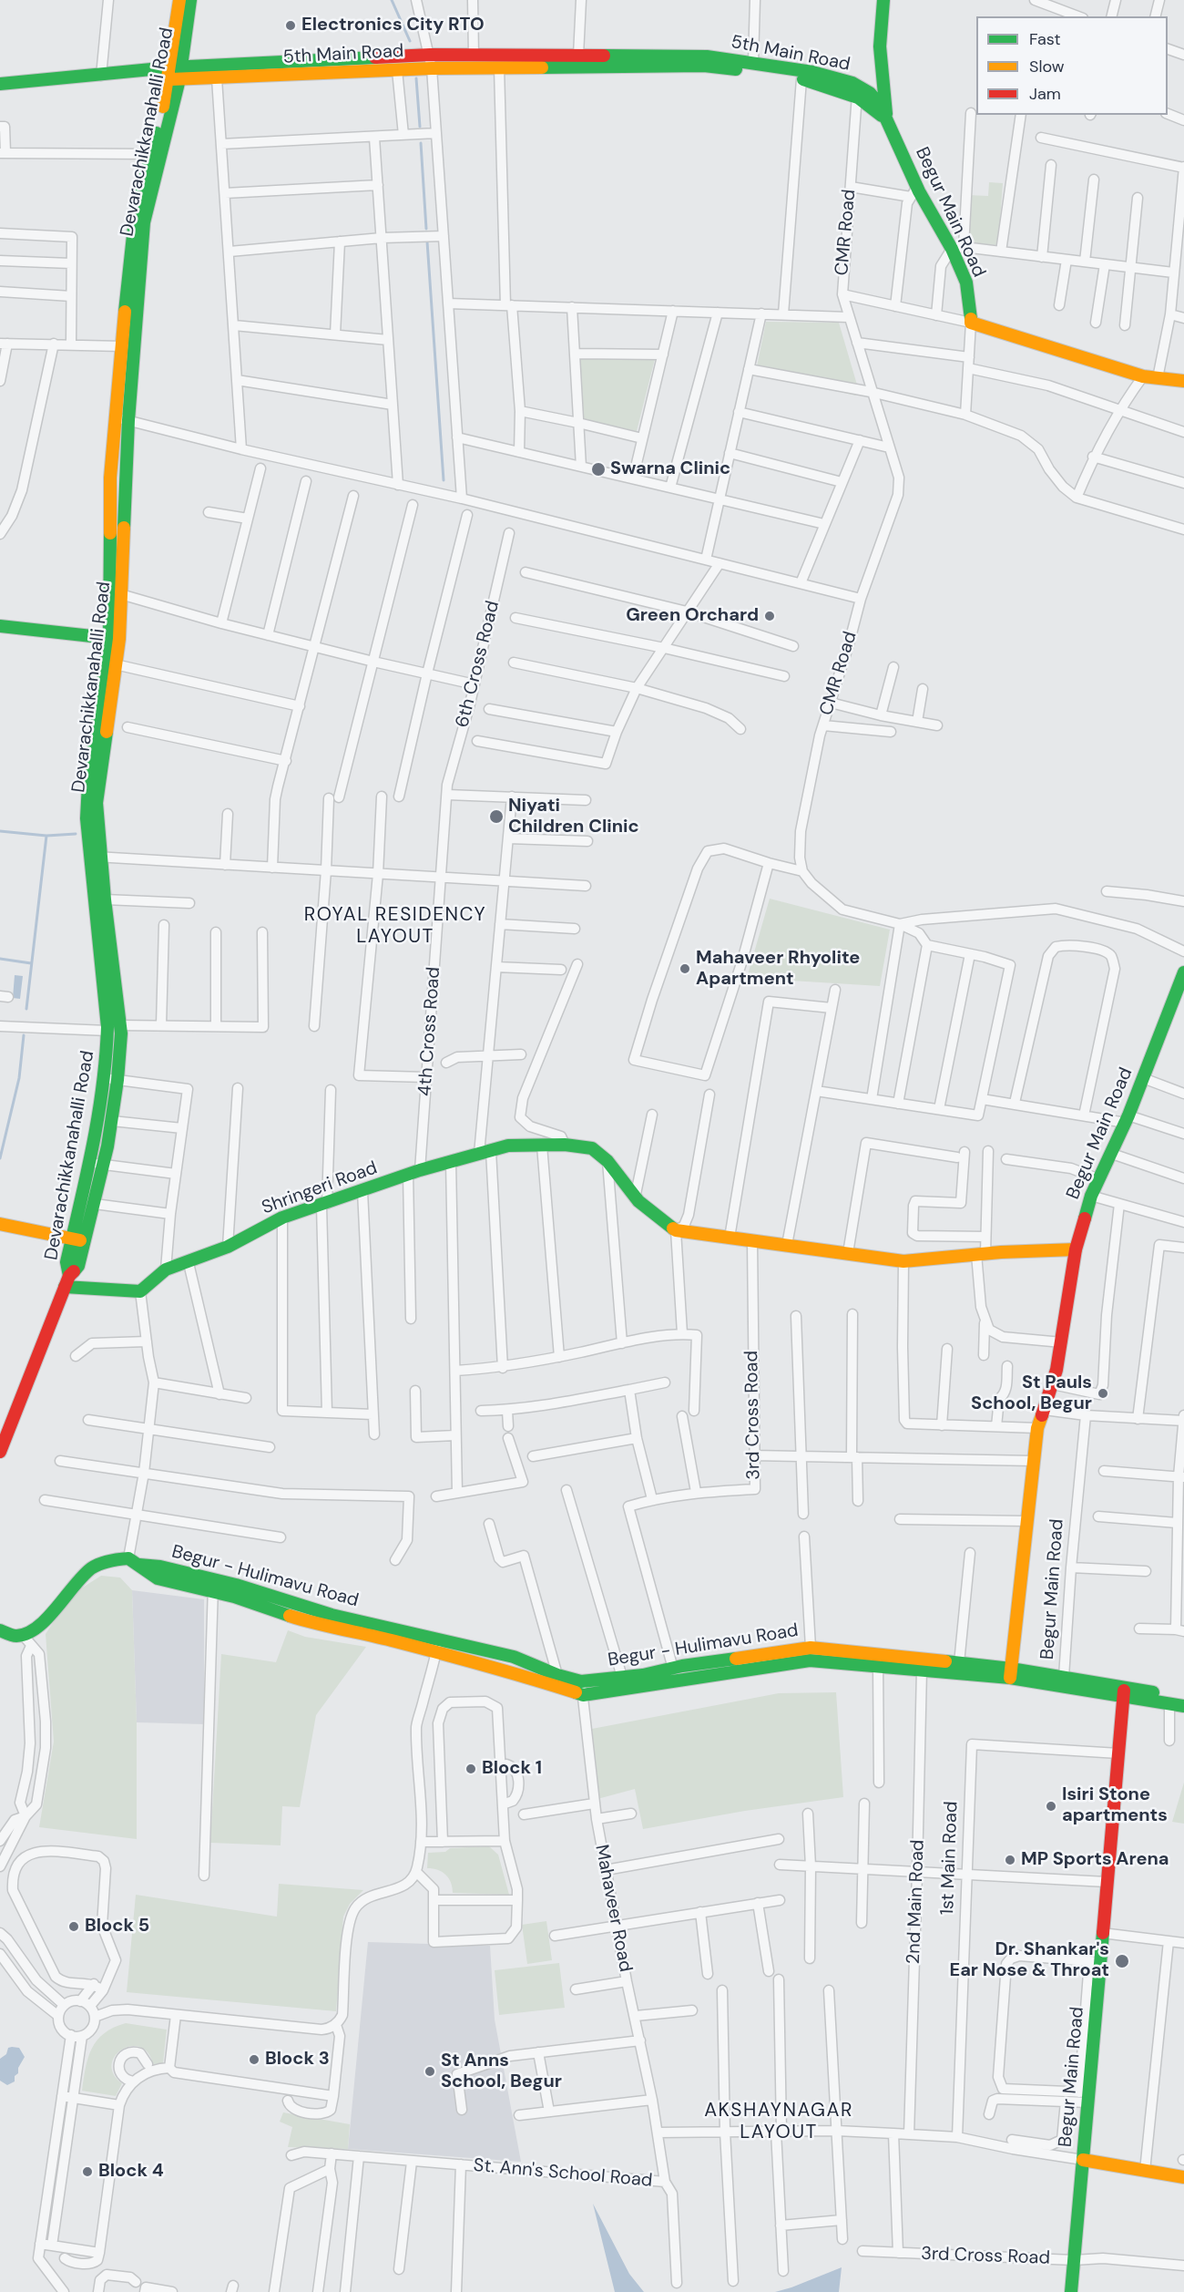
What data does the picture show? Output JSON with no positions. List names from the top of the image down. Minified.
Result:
{"streets":{"main road":["5th Main Road","Devarachikkanahalli Road","Begur Main Road","Shringeri Road","Begur - Hulimavu Road"],"street":["CMR Road","6th Cross Road","4th Cross Road","3rd Cross Road","1st Main Road","2nd Main Road","Mahaveer Road","St. Ann's School Road"]},"crossings":[["5th Main Road","Devarachikkanahalli Road"],["5th Main Road","Begur Main Road"],["5th Main Road","CMR Road"],["Begur Main Road","3rd Cross Road"],["Begur Main Road","Begur - Hulimavu Road"],["Begur Main Road","1st Main Road"],["6th Cross Road","4th Cross Road"],["4th Cross Road","Shringeri Road"],["3rd Cross Road","Begur - Hulimavu Road"],["Begur - Hulimavu Road","2nd Main Road"],["Begur - Hulimavu Road","Mahaveer Road"],["Mahaveer Road","St. Ann's School Road"]],"districts":["ROYAL RESIDENCY LAYOUT","AKSHAYNAGAR LAYOUT"],"places":["Electronics City RTO","Swarna Clinic","Green Orchard","Niyati Children Clinic","Mahaveer Rhyolite Apartment","St Pauls School, Begur","Block 1","Isiri Stone apartments","MP Sports Arena","Block 5","Dr. Shankar's Ear Nose & Throat","Block 3","St Anns School, Begur","Block 4"],"legend":["Fast","Slow","Jam"]}
